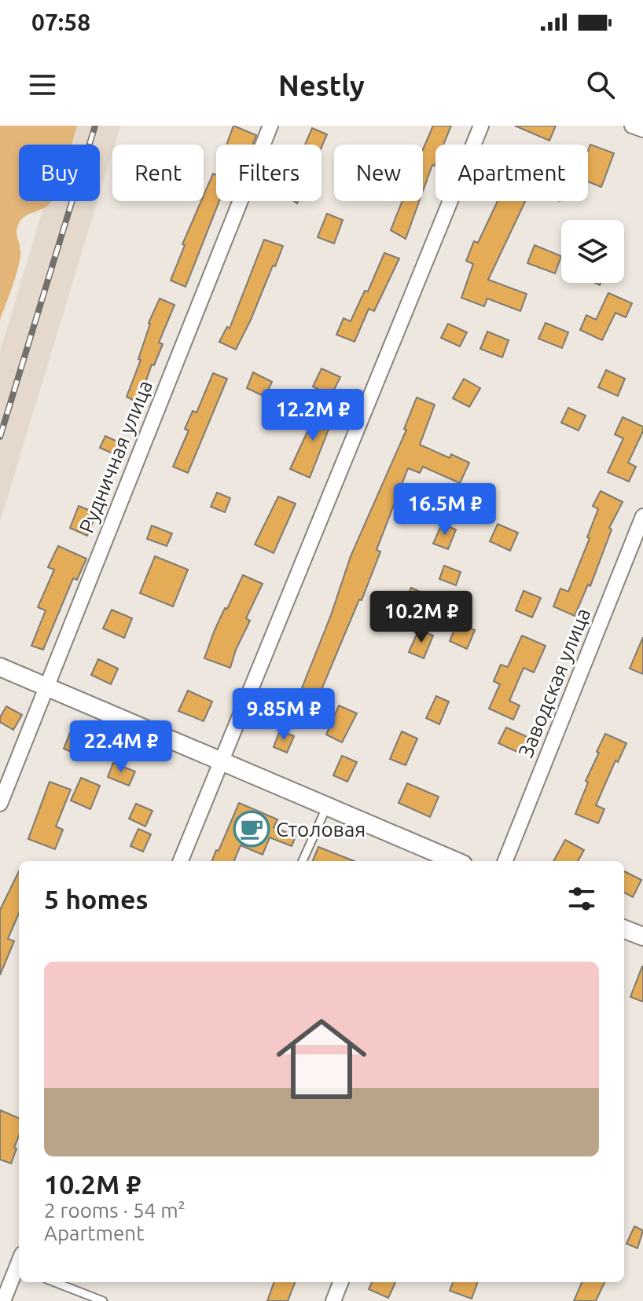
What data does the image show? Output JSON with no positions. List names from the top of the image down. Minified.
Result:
{"streets":{"street":["Рудничная улица","Заводская улица"]},"places":{"cafe":["Столовая"]},"page":{"status":"07:58","header":"Nestly","chip":["Buy","Rent","Filters","New","Apartment"],"price":["12.2M ₽","16.5M ₽","10.2M ₽","9.85M ₽","22.4M ₽"],"heading":"5 homes","list":[{"name":"10.2M ₽","note":"2 rooms · 54 m² · Apartment"}]}}
